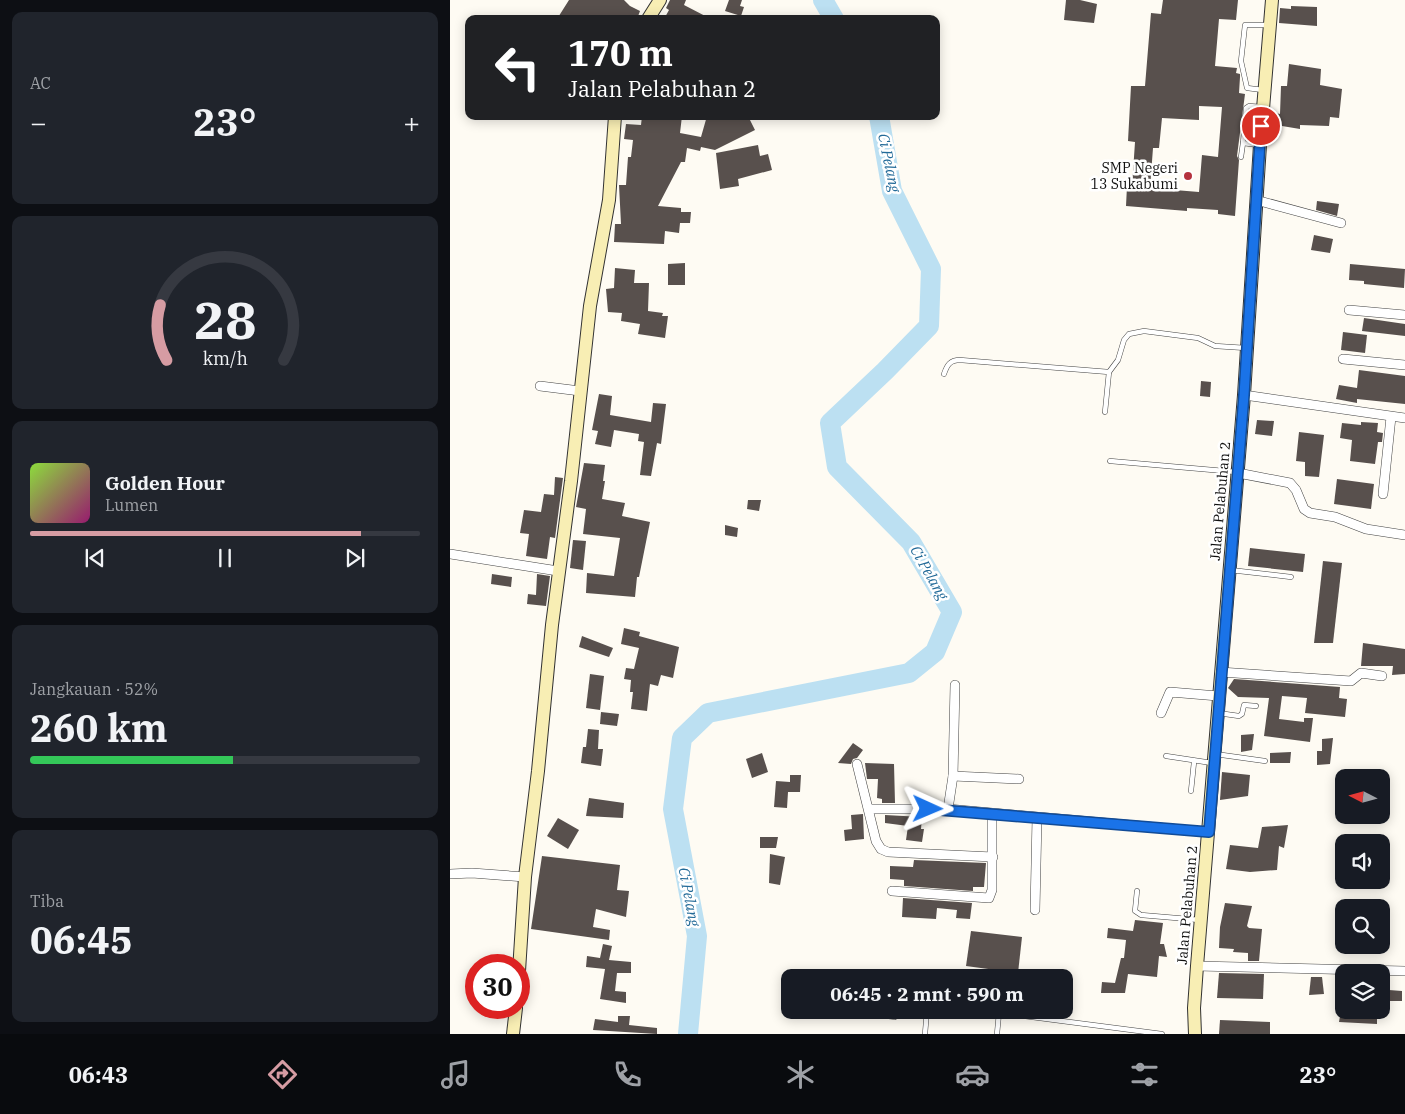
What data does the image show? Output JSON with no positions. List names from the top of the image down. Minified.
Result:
{"streets":{"main road":["Jalan Pelabuhan 2"]},"water":["Ci Pelang"],"places":["SMP Negeri 13 Sukabumi"],"north":"left","page":{"tile":["AC",["Jangkauan · 52%","260 km"],["Tiba","06:45"]],"turn":["170 m","Jalan Pelabuhan 2"],"heat":["−","23°","+"],"song":["Golden Hour","Lumen"],"limit":"30","trip":"06:45 · 2 mnt · 590 m","tabs":["06:43","23°"],"gauge":["28","km/h"]}}
